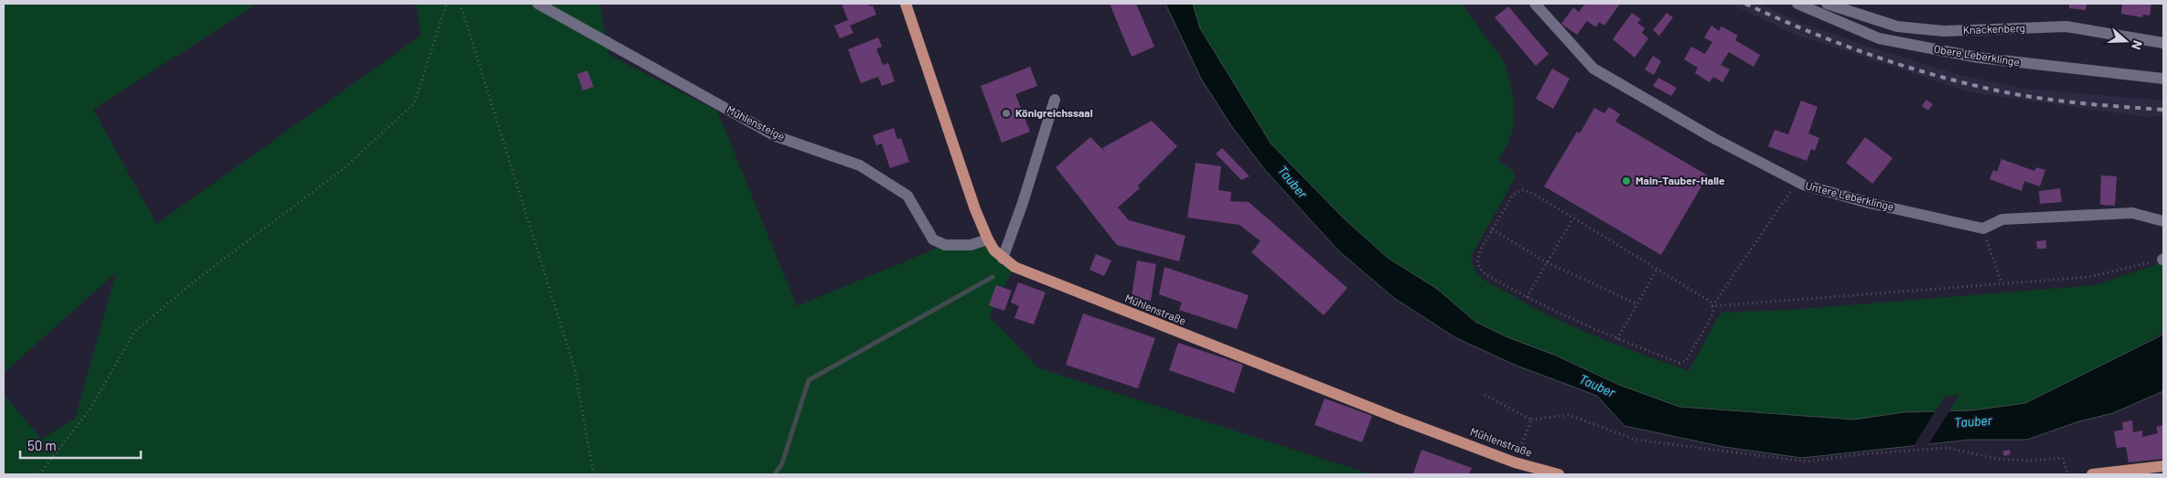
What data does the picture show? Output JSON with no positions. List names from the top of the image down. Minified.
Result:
{"streets":{"main road":["Mühlenstraße"],"street":["Knackenberg","Obere Leberklinge","Mühlensteige","Untere Leberklinge"]},"crossings":[["Mühlensteige","Mühlenstraße"]],"water":["Tauber"],"places":["Königreichssaal","Main-Tauber-Halle"],"scale_bar":"50 m","north":"right"}
